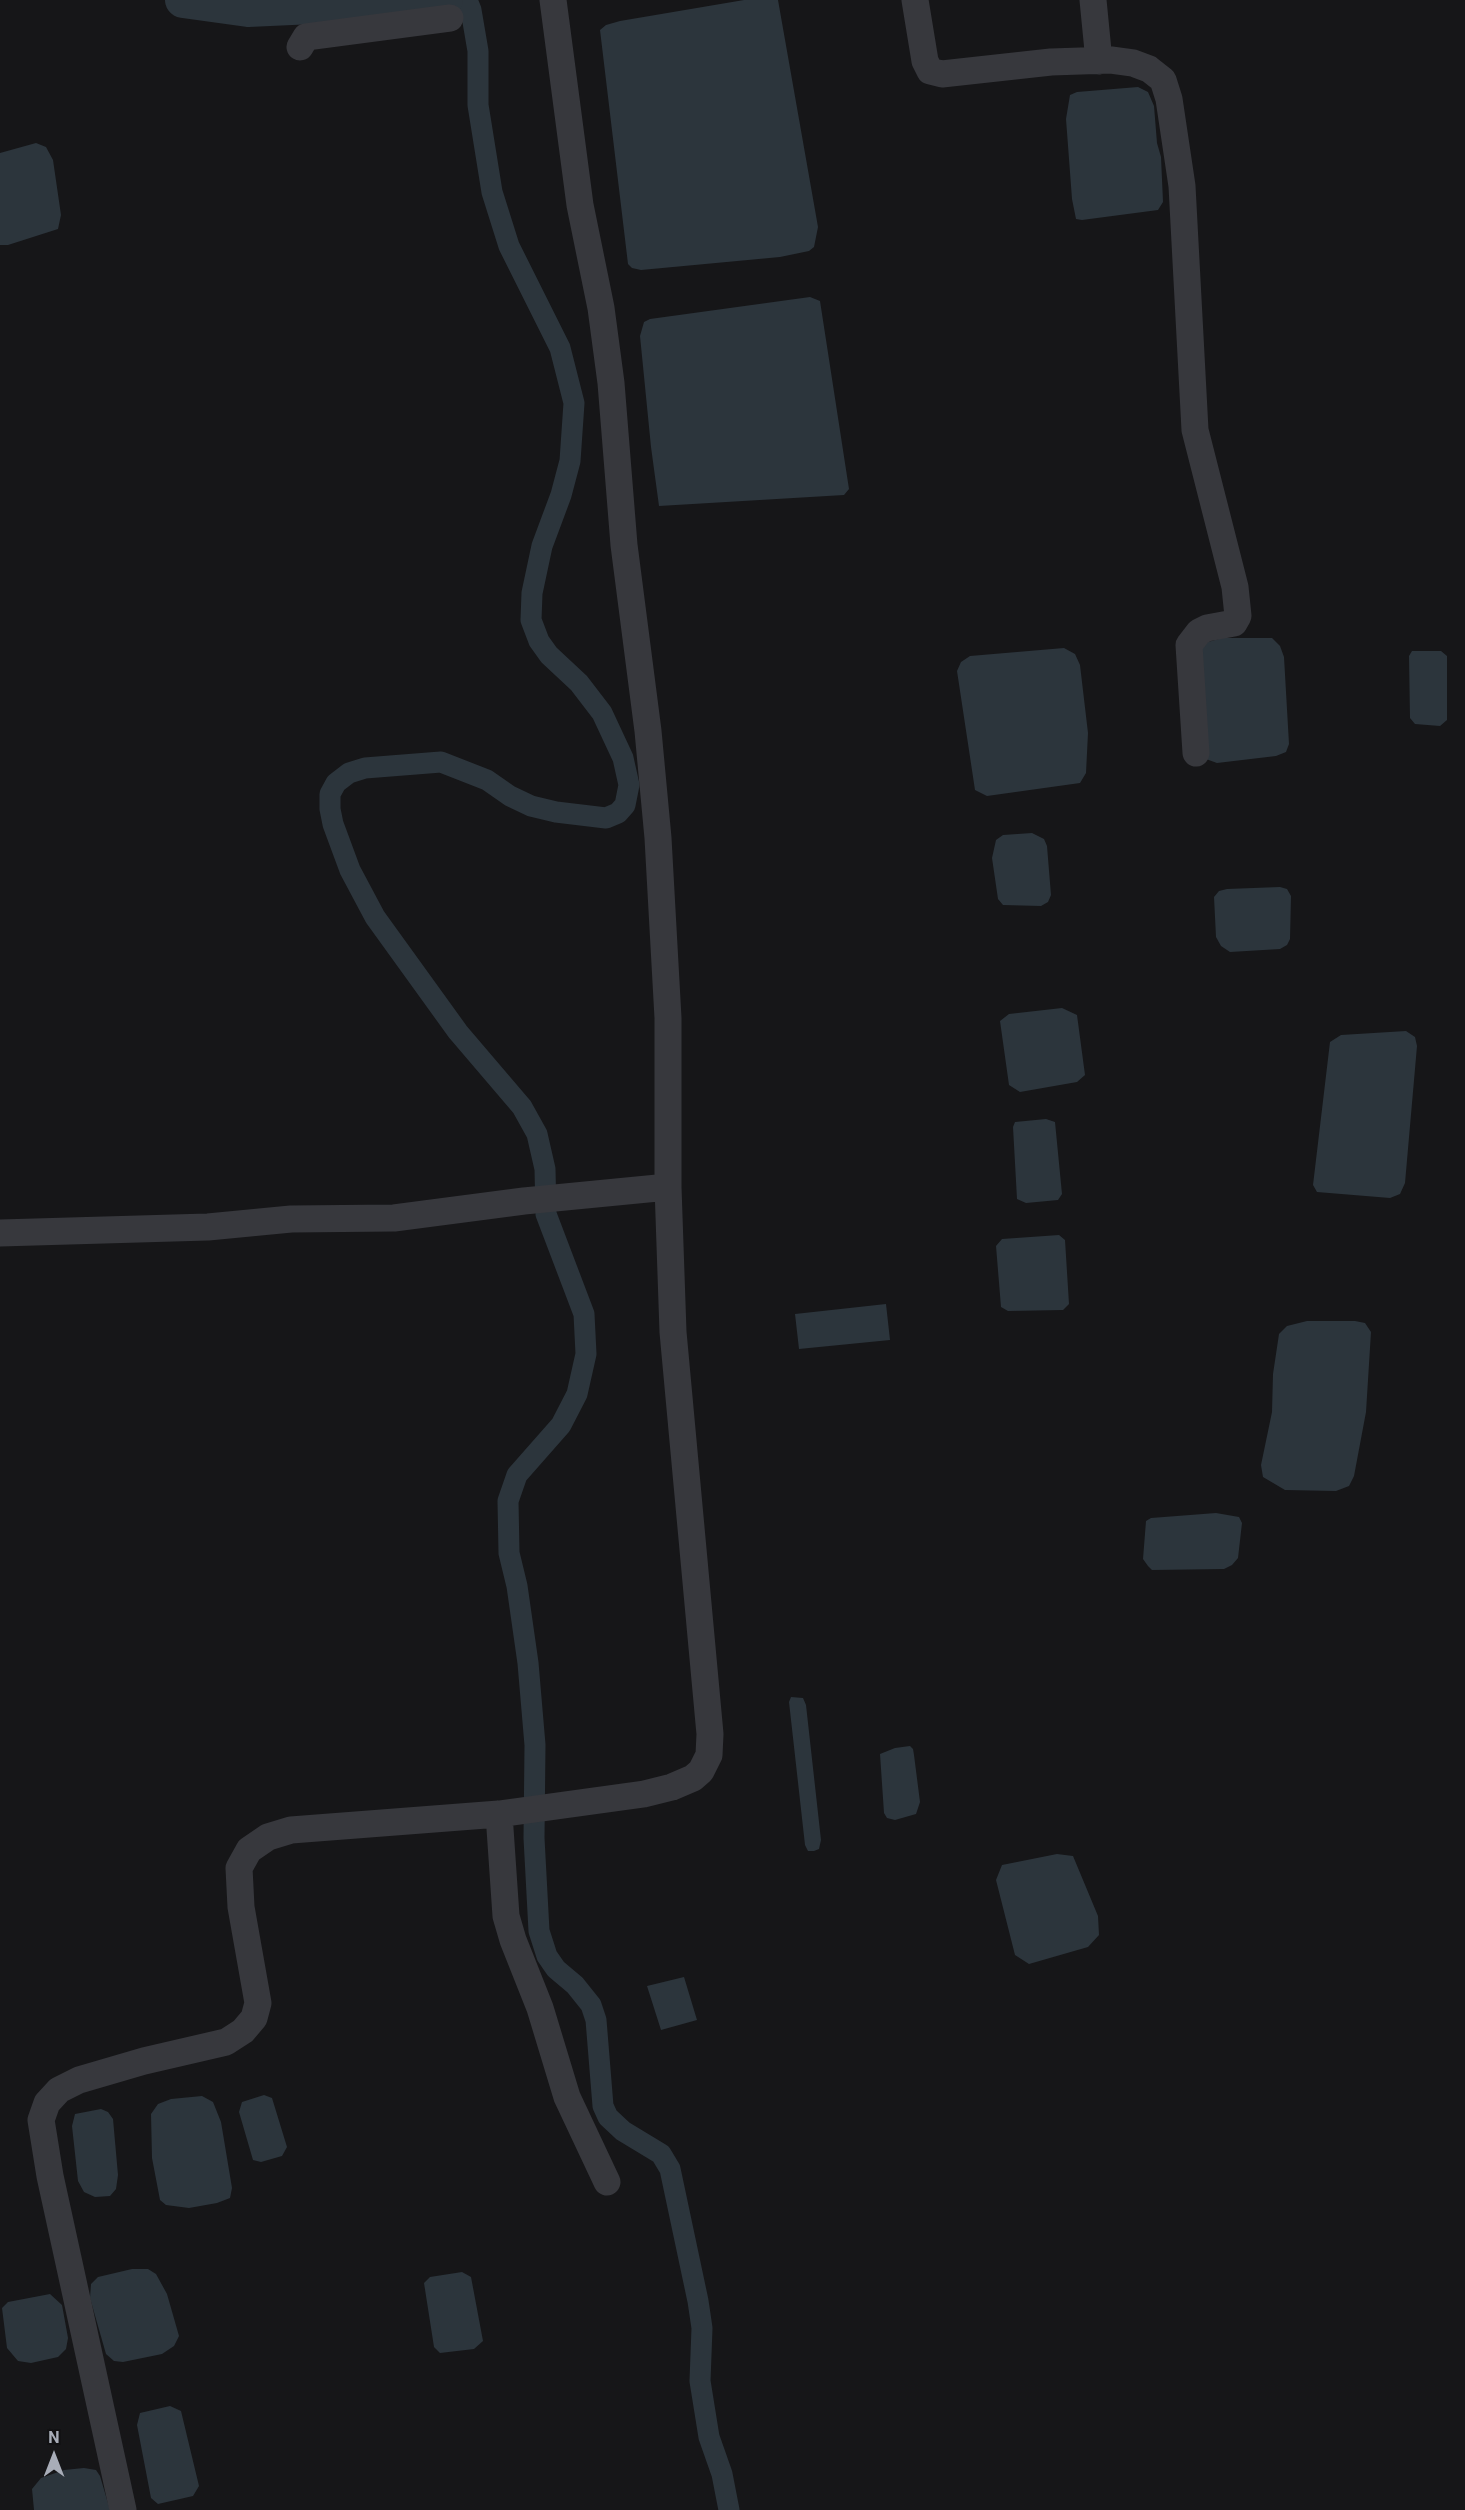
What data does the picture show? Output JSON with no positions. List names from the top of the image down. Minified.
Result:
{"north":"top"}
